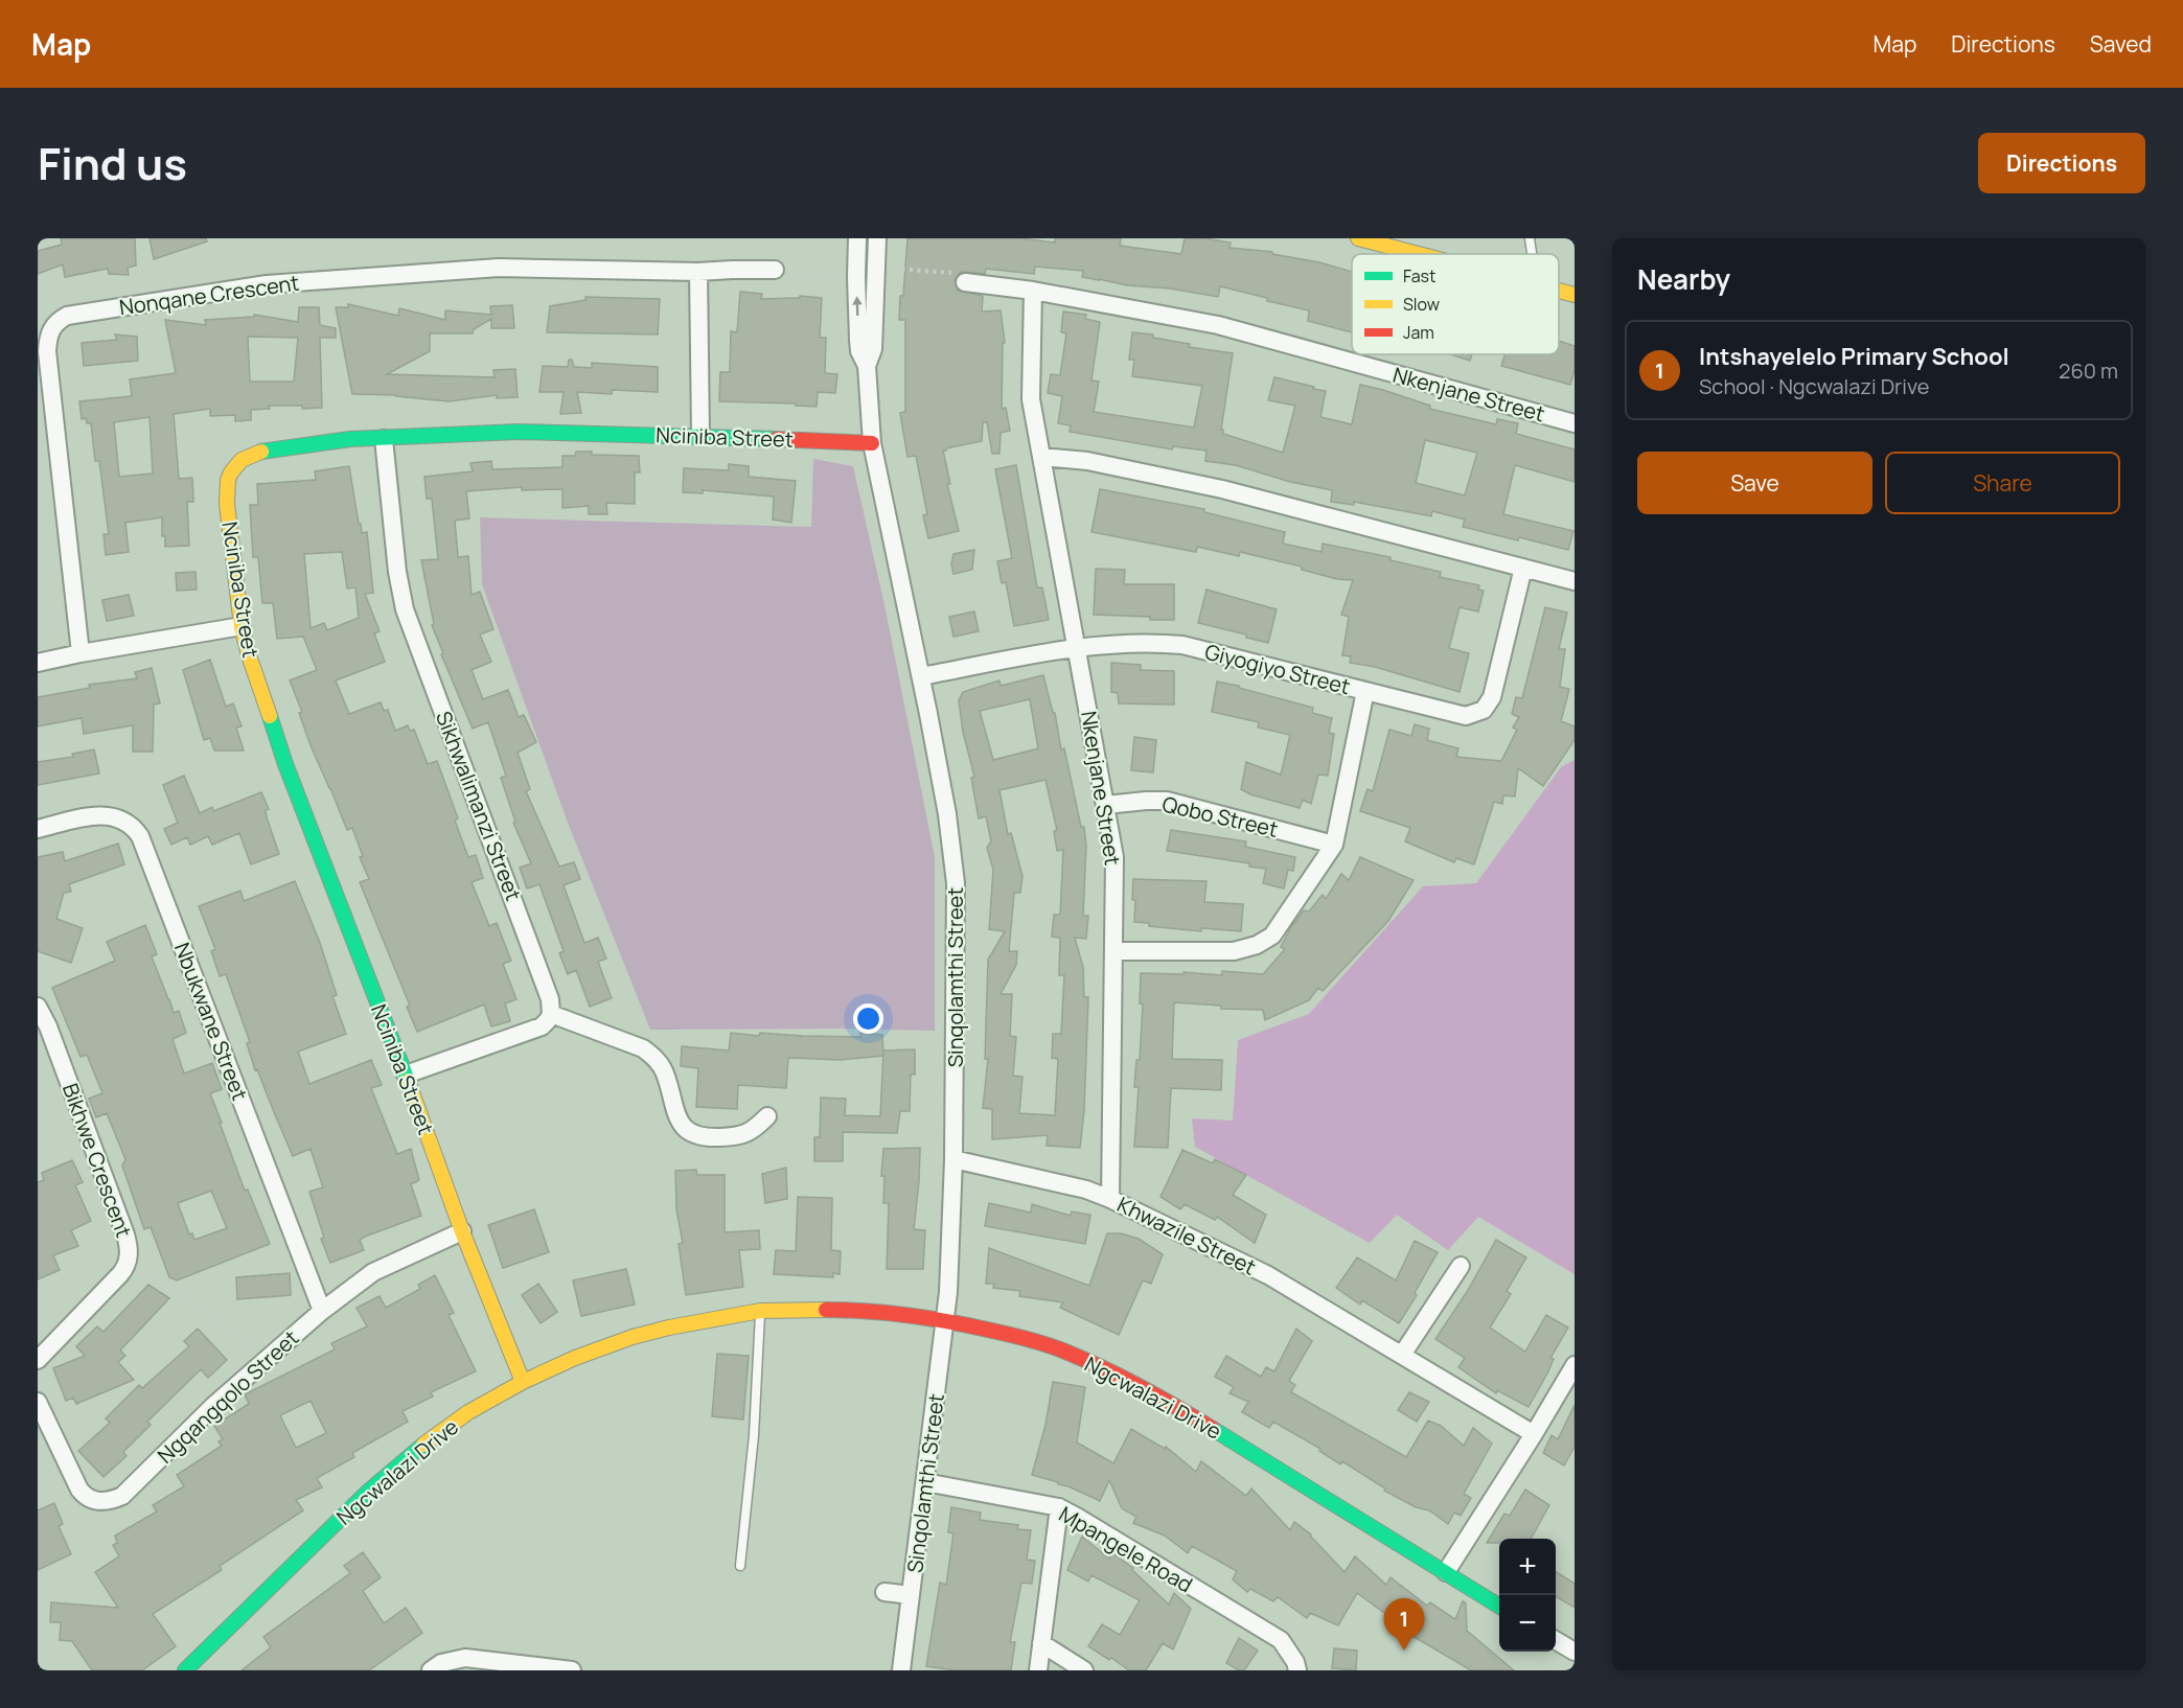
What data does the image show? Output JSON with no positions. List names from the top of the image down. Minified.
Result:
{"streets":{"street":["Nonqane Crescent","Nkenjane Street","Nciniba Street","Giyogiyo Street","Sikhwalimanzi Street","Qobo Street","Sinqolamthi Street","Nbukwane Street","Bikhwe Crescent","Khwazile Street","Ngqangqolo Street","Ngcwalazi Drive","Mpangele Road"]},"crossings":[["Nkenjane Street","Giyogiyo Street"],["Nkenjane Street","Qobo Street"],["Nkenjane Street","Khwazile Street"],["Nciniba Street","Sikhwalimanzi Street"],["Nciniba Street","Sinqolamthi Street"],["Nciniba Street","Ngqangqolo Street"],["Nciniba Street","Ngcwalazi Drive"],["Giyogiyo Street","Sinqolamthi Street"],["Sinqolamthi Street","Khwazile Street"],["Sinqolamthi Street","Ngcwalazi Drive"],["Sinqolamthi Street","Mpangele Road"],["Nbukwane Street","Ngqangqolo Street"]],"legend":["Fast","Slow","Jam"],"page":{"header":"Map","nav":["Map","Directions","Saved"],"title":"Find us","buttons":["Directions",["Save","Share"]],"heading":"Nearby","list":[{"mark":"1","name":"Intshayelelo Primary School","note":"School · Ngcwalazi Drive","value":"260 m"}],"map_buttons":["+","−"],"pins":"1"}}
